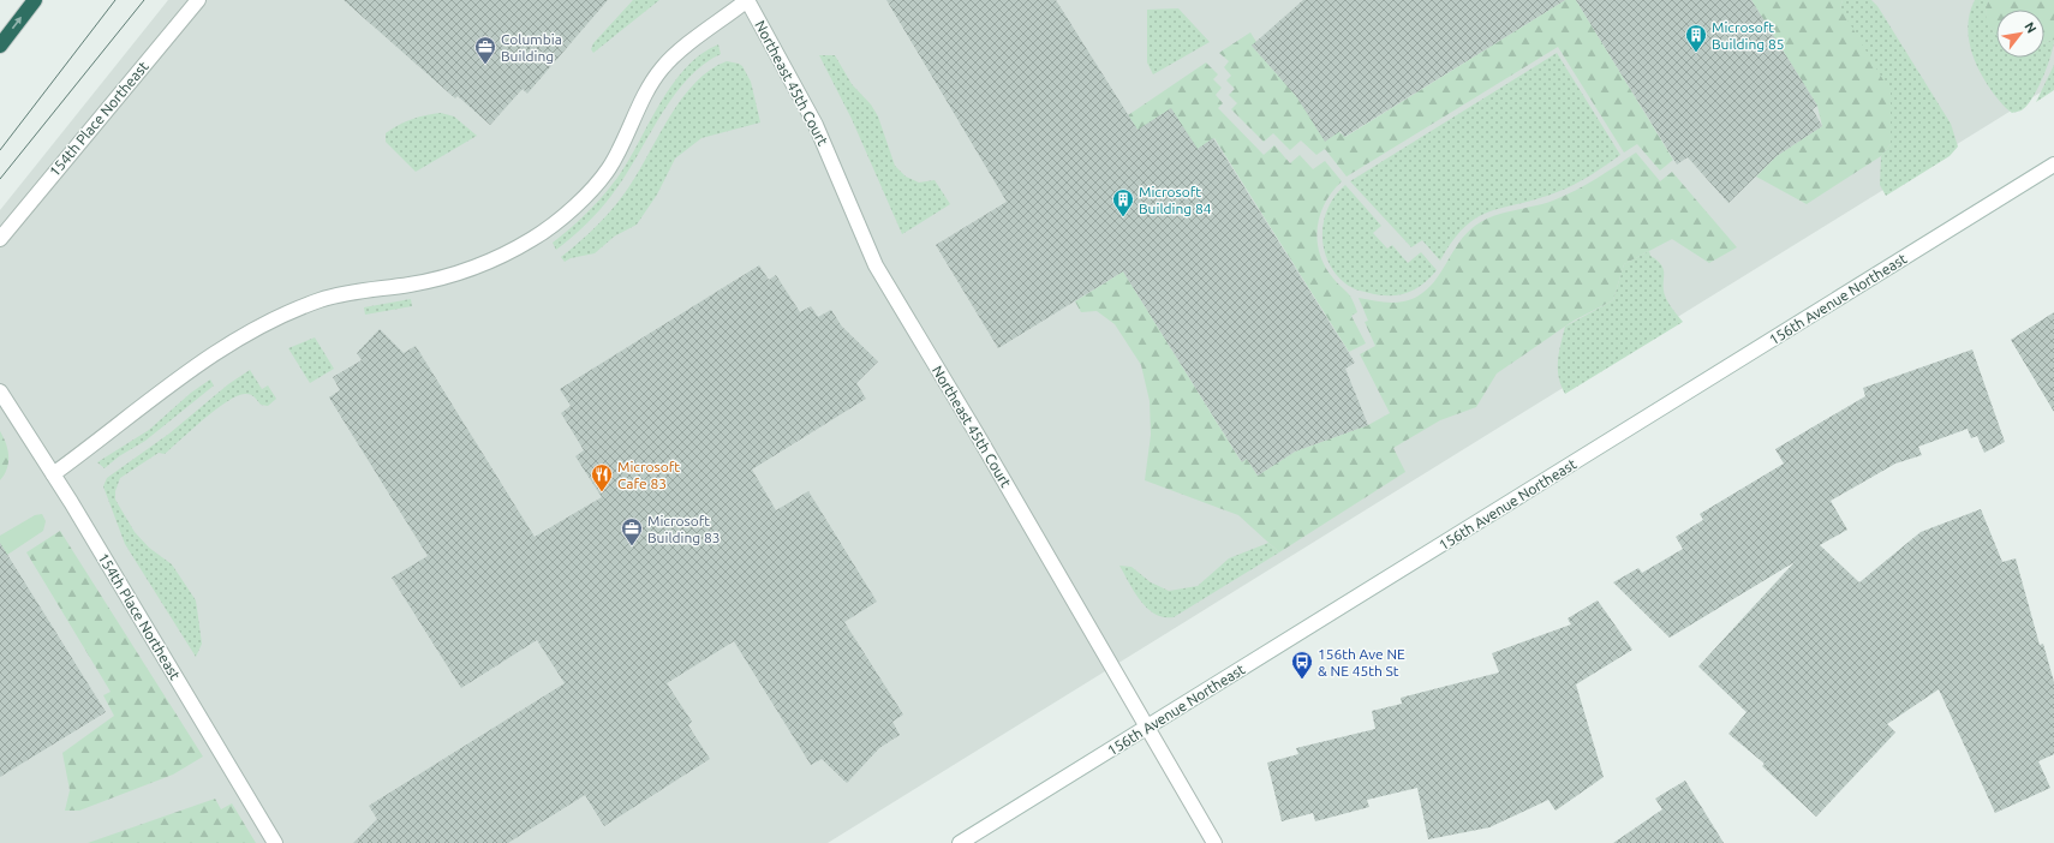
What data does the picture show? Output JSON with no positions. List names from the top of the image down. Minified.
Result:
{"streets":{"street":["Northeast 45th Court","154th Place Northeast","156th Avenue Northeast"]},"crossings":[["Northeast 45th Court","156th Avenue Northeast"]],"places":{"building":["Microsoft Building 85","Microsoft Building 84"],"office":["Columbia Building","Microsoft Building 83"],"restaurant":["Microsoft Cafe 83"],"bus stop":["156th Ave NE & NE 45th St"]},"north":"top right"}
